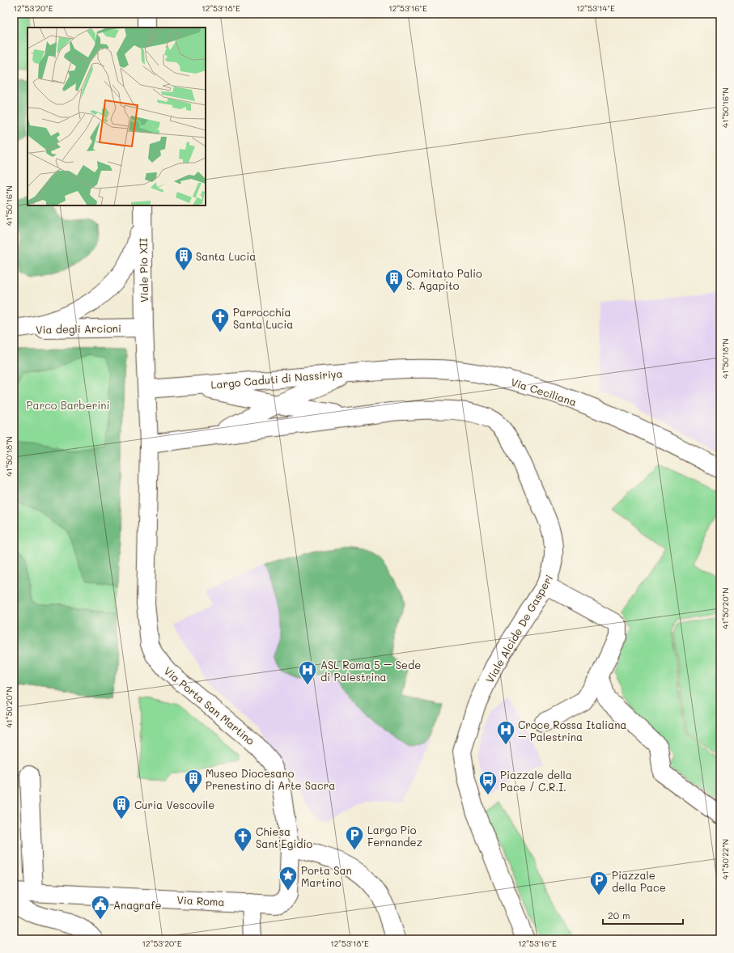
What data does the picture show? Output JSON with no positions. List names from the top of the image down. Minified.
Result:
{"streets":{"street":["Viale Pio XII","Via degli Arcioni","Largo Caduti di Nassiriya","Via Ceciliana","Viale Alcide De Gasperi","Via Porta San Martino","Via Roma"]},"crossings":[["Viale Pio XII","Via degli Arcioni"],["Largo Caduti di Nassiriya","Via Ceciliana"],["Largo Caduti di Nassiriya","Viale Alcide De Gasperi"],["Largo Caduti di Nassiriya","Via Porta San Martino"],["Via Porta San Martino","Via Roma"]],"parks":["Parco Barberini"],"places":{"building":["Santa Lucia","Comitato Palio S. Agapito","Museo Diocesano Prenestino di Arte Sacra","Curia Vescovile"],"church":["Parrocchia Santa Lucia","Chiesa Sant'Egidio"],"hospital":["ASL Roma 5 – Sede di Palestrina","Croce Rossa Italiana – Palestrina"],"bus stop":["Piazzale della Pace / C.R.I."],"parking":["Largo Pio Fernandez","Piazzale della Pace"],"place":["Porta San Martino"],"public building":["Anagrafe"]},"scale_bar":"20 m","coordinates":["12°53'20\"E","12°53'18\"E","12°53'16\"E","12°53'14\"E","41°50'16\"N","41°50'18\"N","41°50'20\"N","41°50'22\"N"]}
